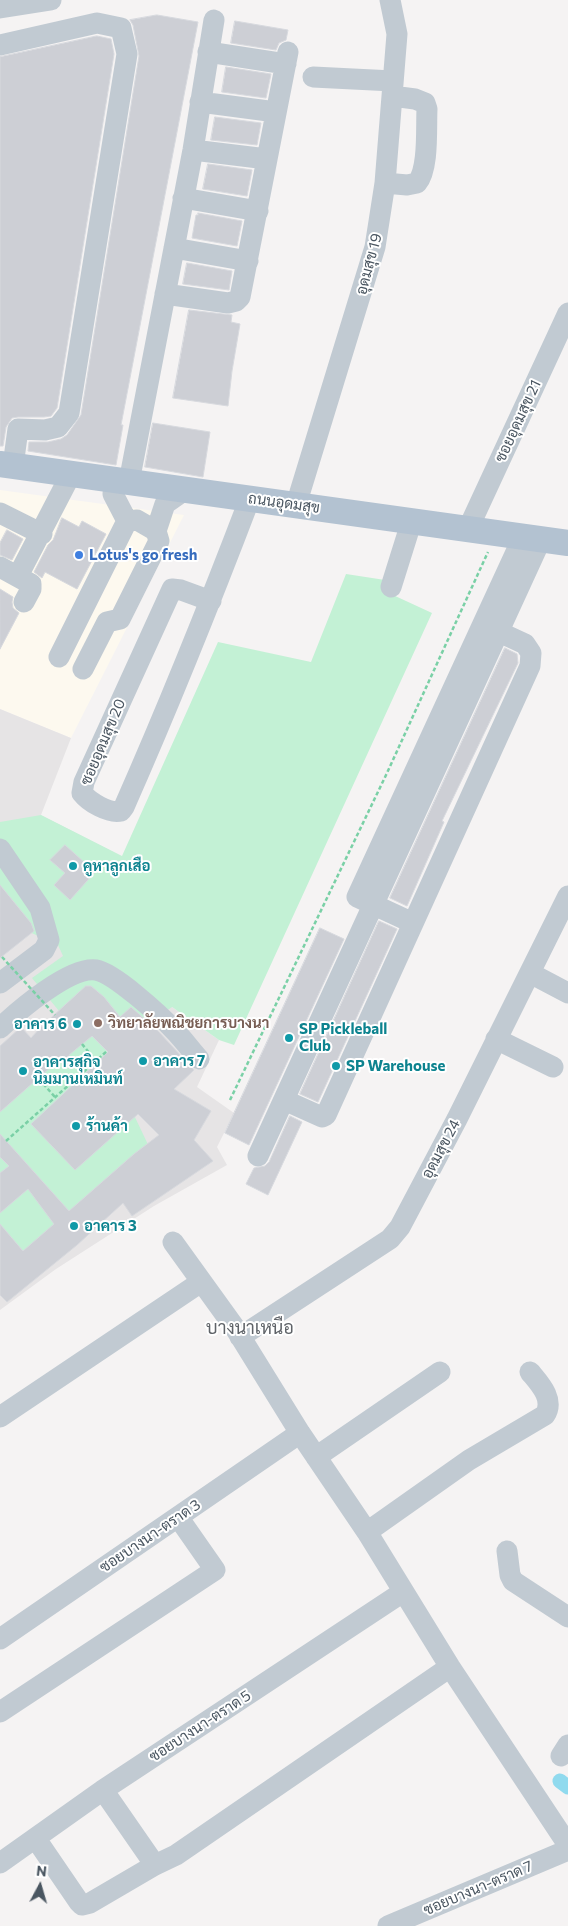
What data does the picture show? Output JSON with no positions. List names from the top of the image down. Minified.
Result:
{"streets":{"main road":["ถนนอุดมสุข"],"street":["อุดมสุข 19","ซอยอุดมสุข 21","ซอยอุดมสุข 20","อุดมสุข 24","ซอยบางนา-ตราด 3","ซอยบางนา-ตราด 5","ซอยบางนา-ตราด 7"]},"crossings":[["อุดมสุข 19","ถนนอุดมสุข"],["ซอยอุดมสุข 21","ถนนอุดมสุข"],["ถนนอุดมสุข","ซอยอุดมสุข 20"]],"districts":["บางนาเหนือ"],"places":["Lotus's go fresh","คูหาลูกเสือ","วิทยาลัยพณิชยการบางนา","อาคาร 6","SP Pickleball Club","อาคาร 7","SP Warehouse","อาคารสุกิจ นิมมานเหมินท์","ร้านค้า","อาคาร 3"],"north":"top"}
